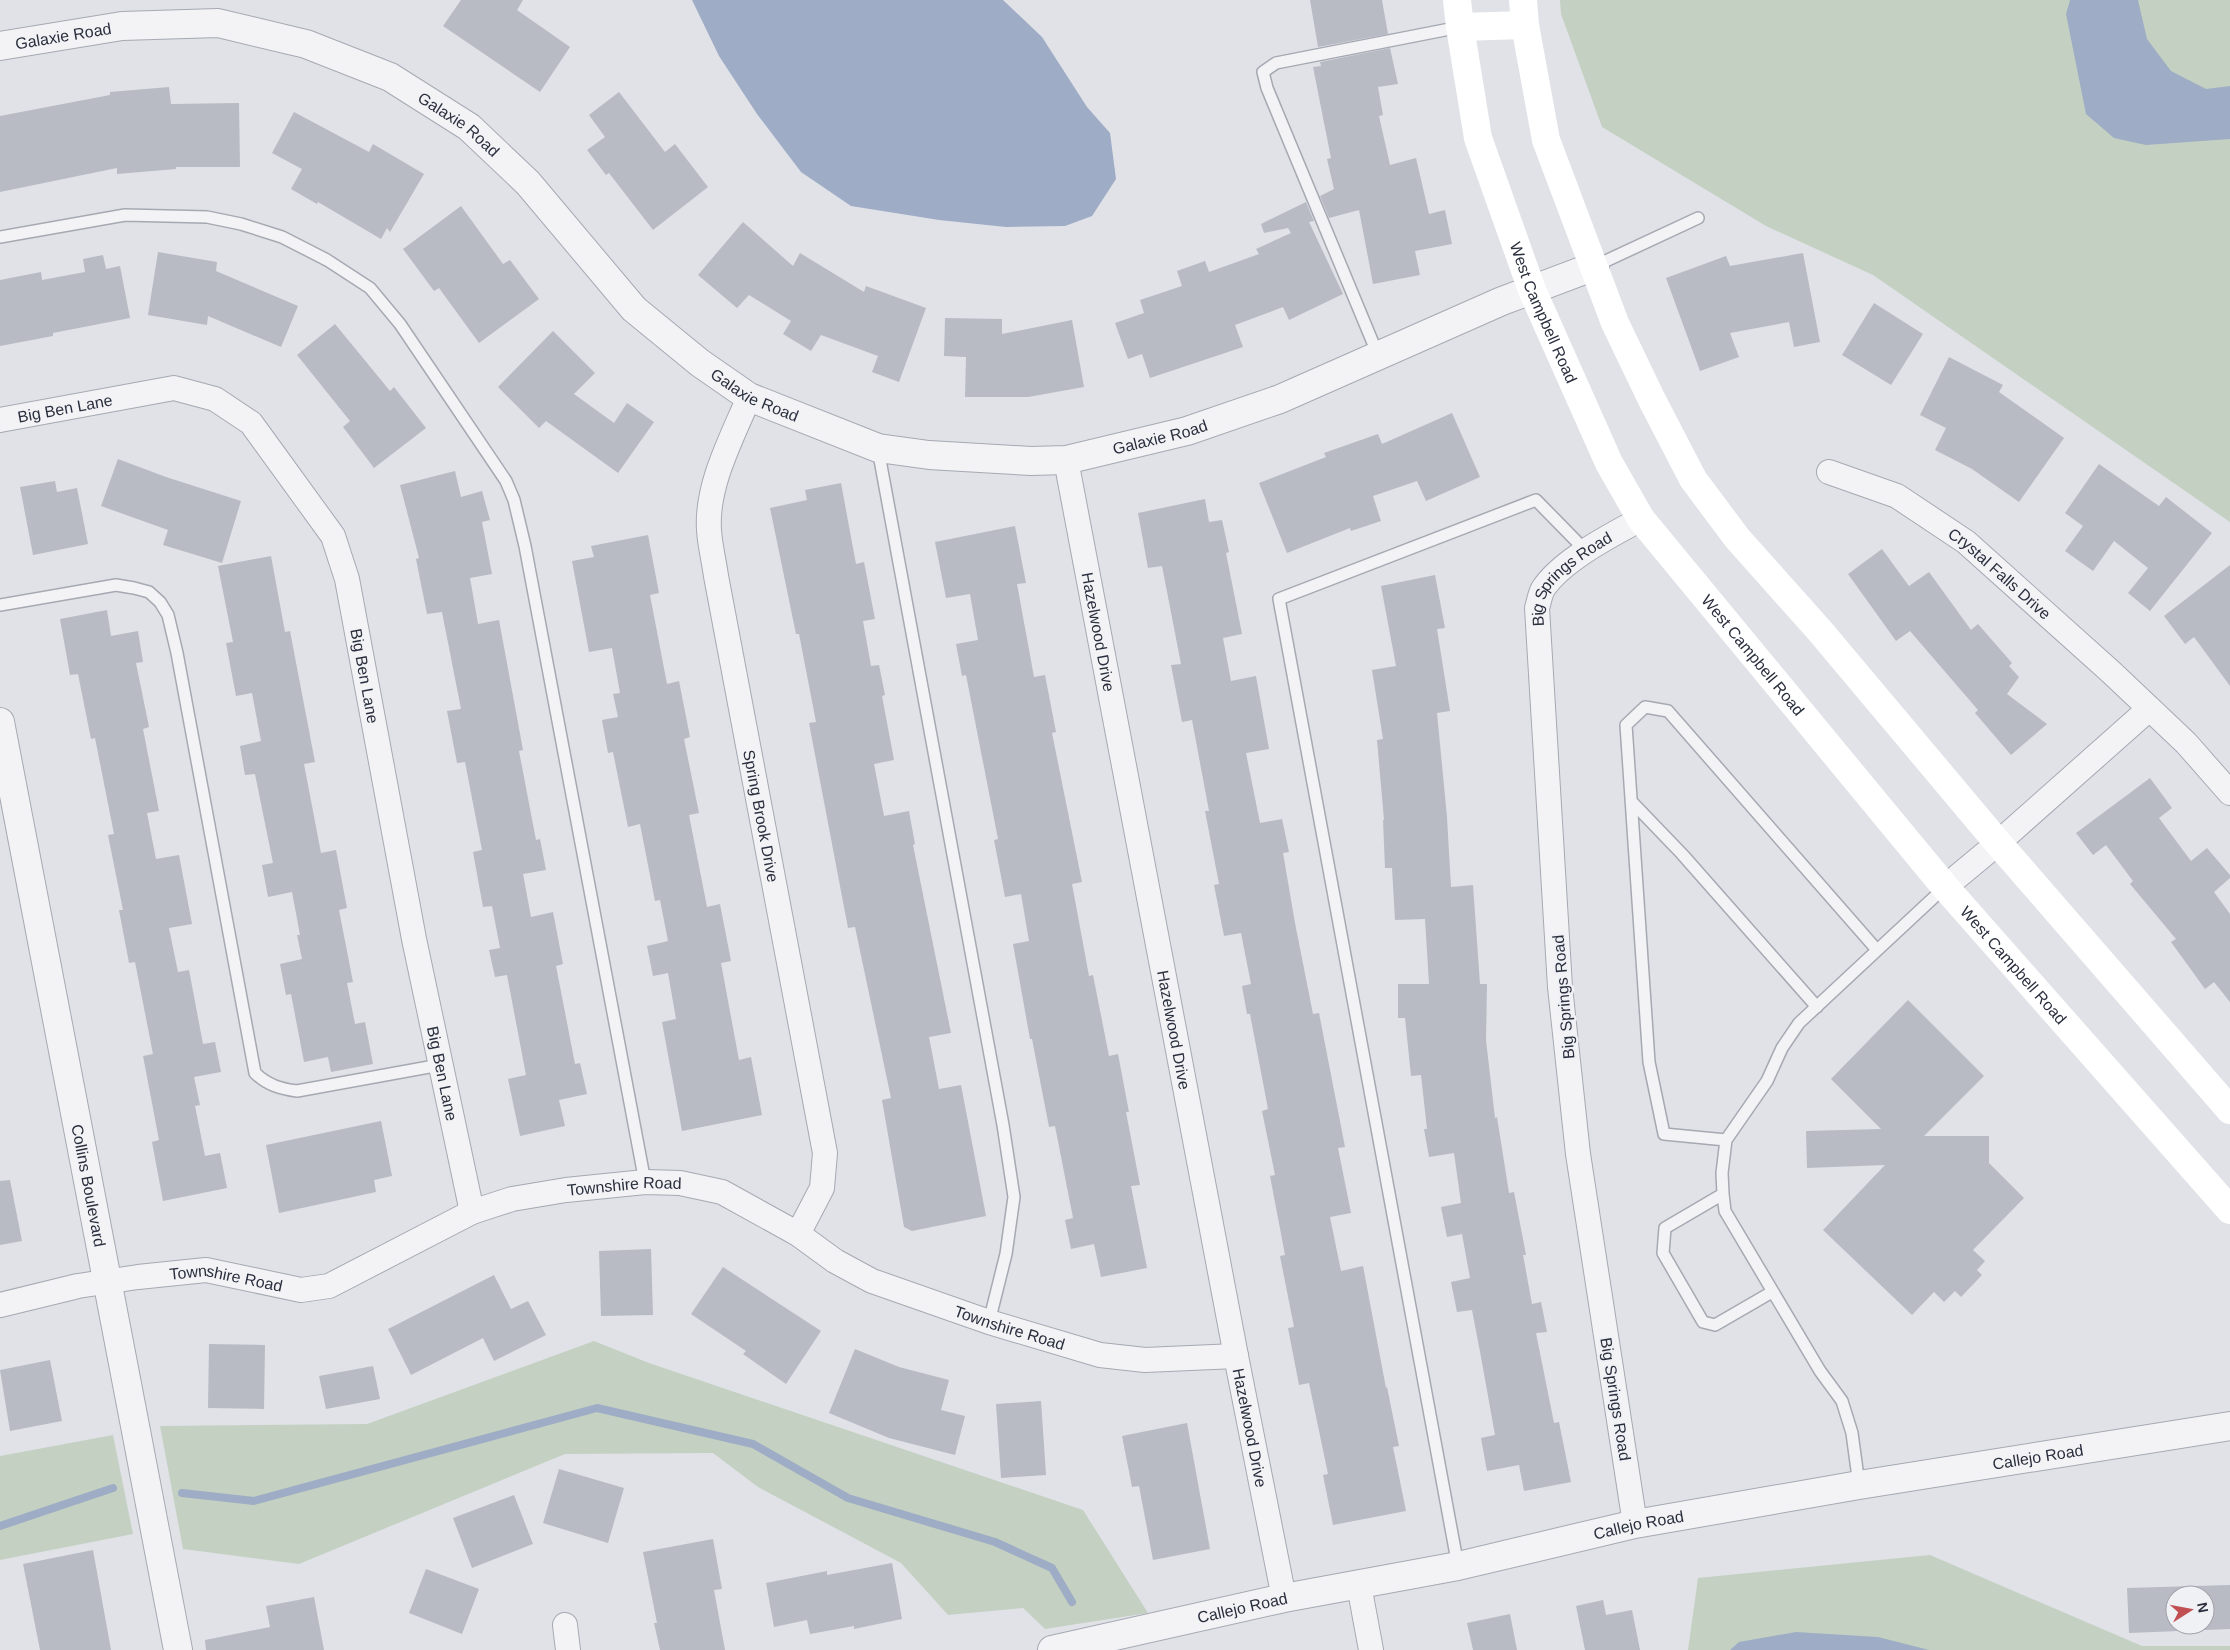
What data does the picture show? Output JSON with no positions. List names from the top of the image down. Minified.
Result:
{"streets":{"main road":["West Campbell Road"],"street":["Galaxie Road","Big Ben Lane","Crystal Falls Drive","Big Springs Road","Hazelwood Drive","Spring Brook Drive","Collins Boulevard","Townshire Road","Callejo Road"]},"crossings":[["Galaxie Road","West Campbell Road"],["Galaxie Road","Hazelwood Drive"],["Galaxie Road","Spring Brook Drive"],["West Campbell Road","Big Springs Road"],["Big Ben Lane","Townshire Road"],["Big Springs Road","Callejo Road"],["Hazelwood Drive","Townshire Road"],["Hazelwood Drive","Callejo Road"],["Spring Brook Drive","Townshire Road"],["Collins Boulevard","Townshire Road"]],"north":"right"}
